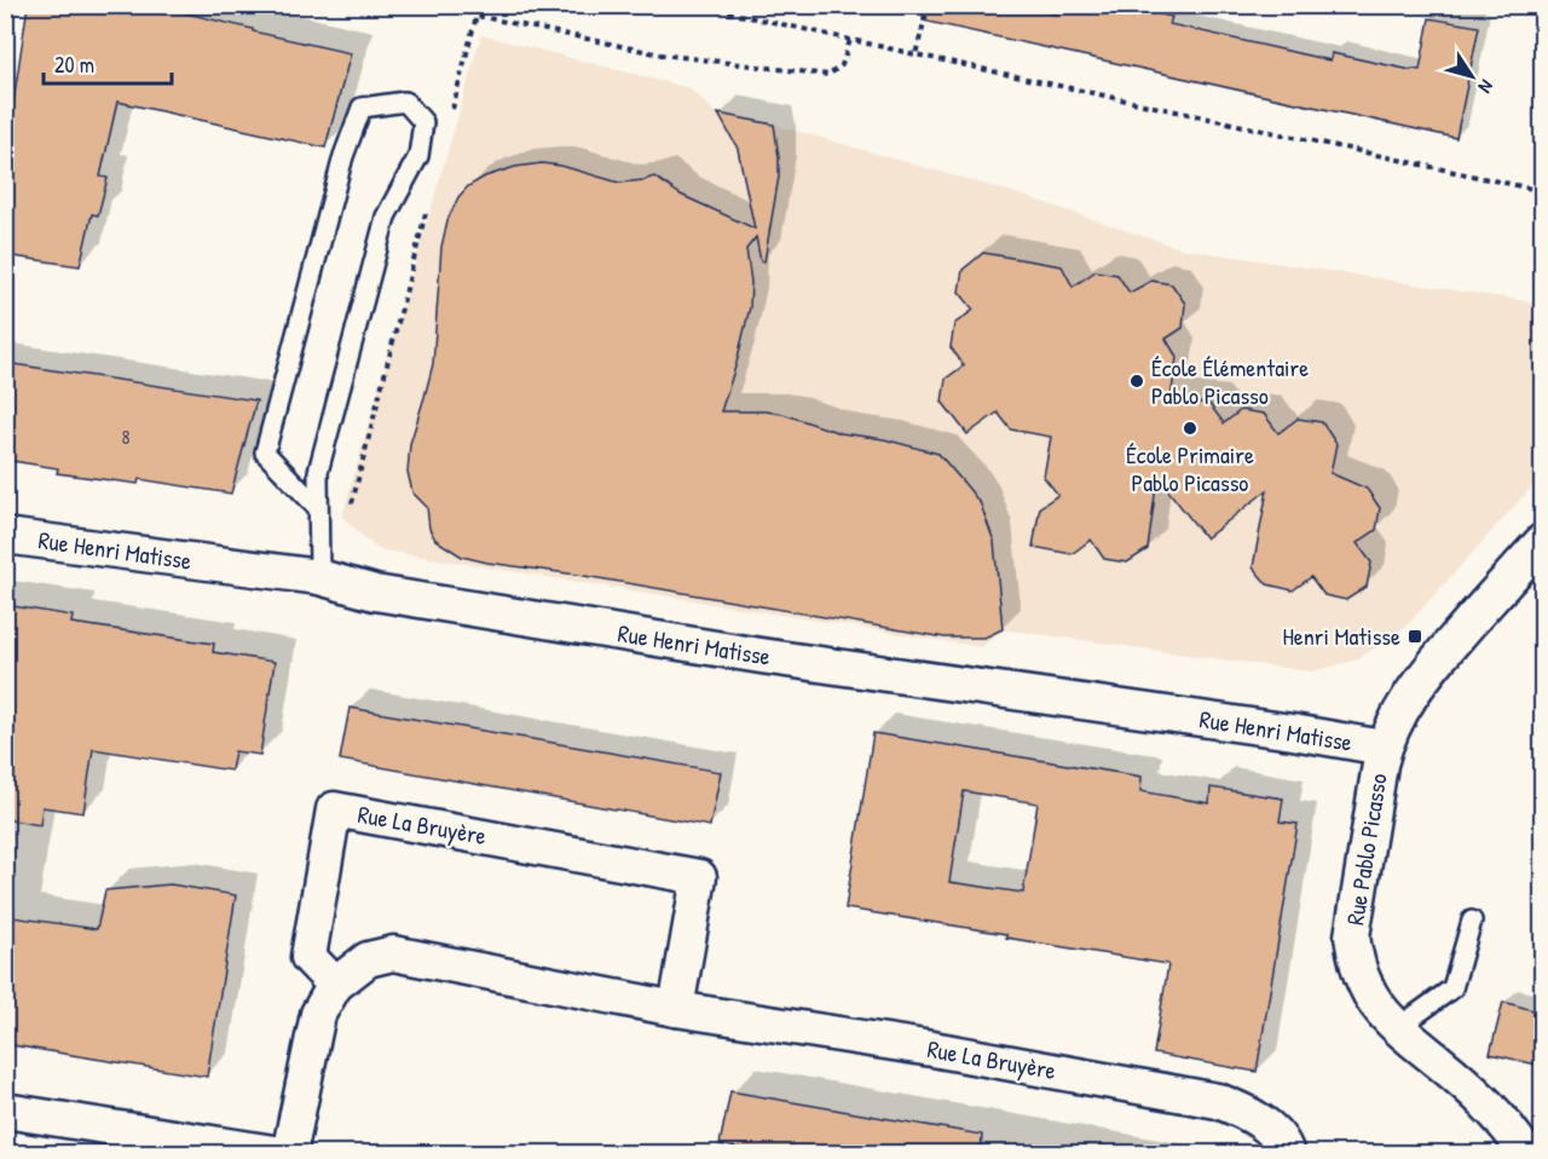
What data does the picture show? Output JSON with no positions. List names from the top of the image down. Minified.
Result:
{"streets":{"street":["Rue Henri Matisse","Rue La Bruyère","Rue Pablo Picasso"]},"crossings":[["Rue Henri Matisse","Rue Pablo Picasso"]],"places":{"other":["École Élémentaire Pablo Picasso","École Primaire Pablo Picasso"],"transit":["Henri Matisse"]},"house_numbers":["8"],"scale_bar":"20 m","north":"bottom right"}
